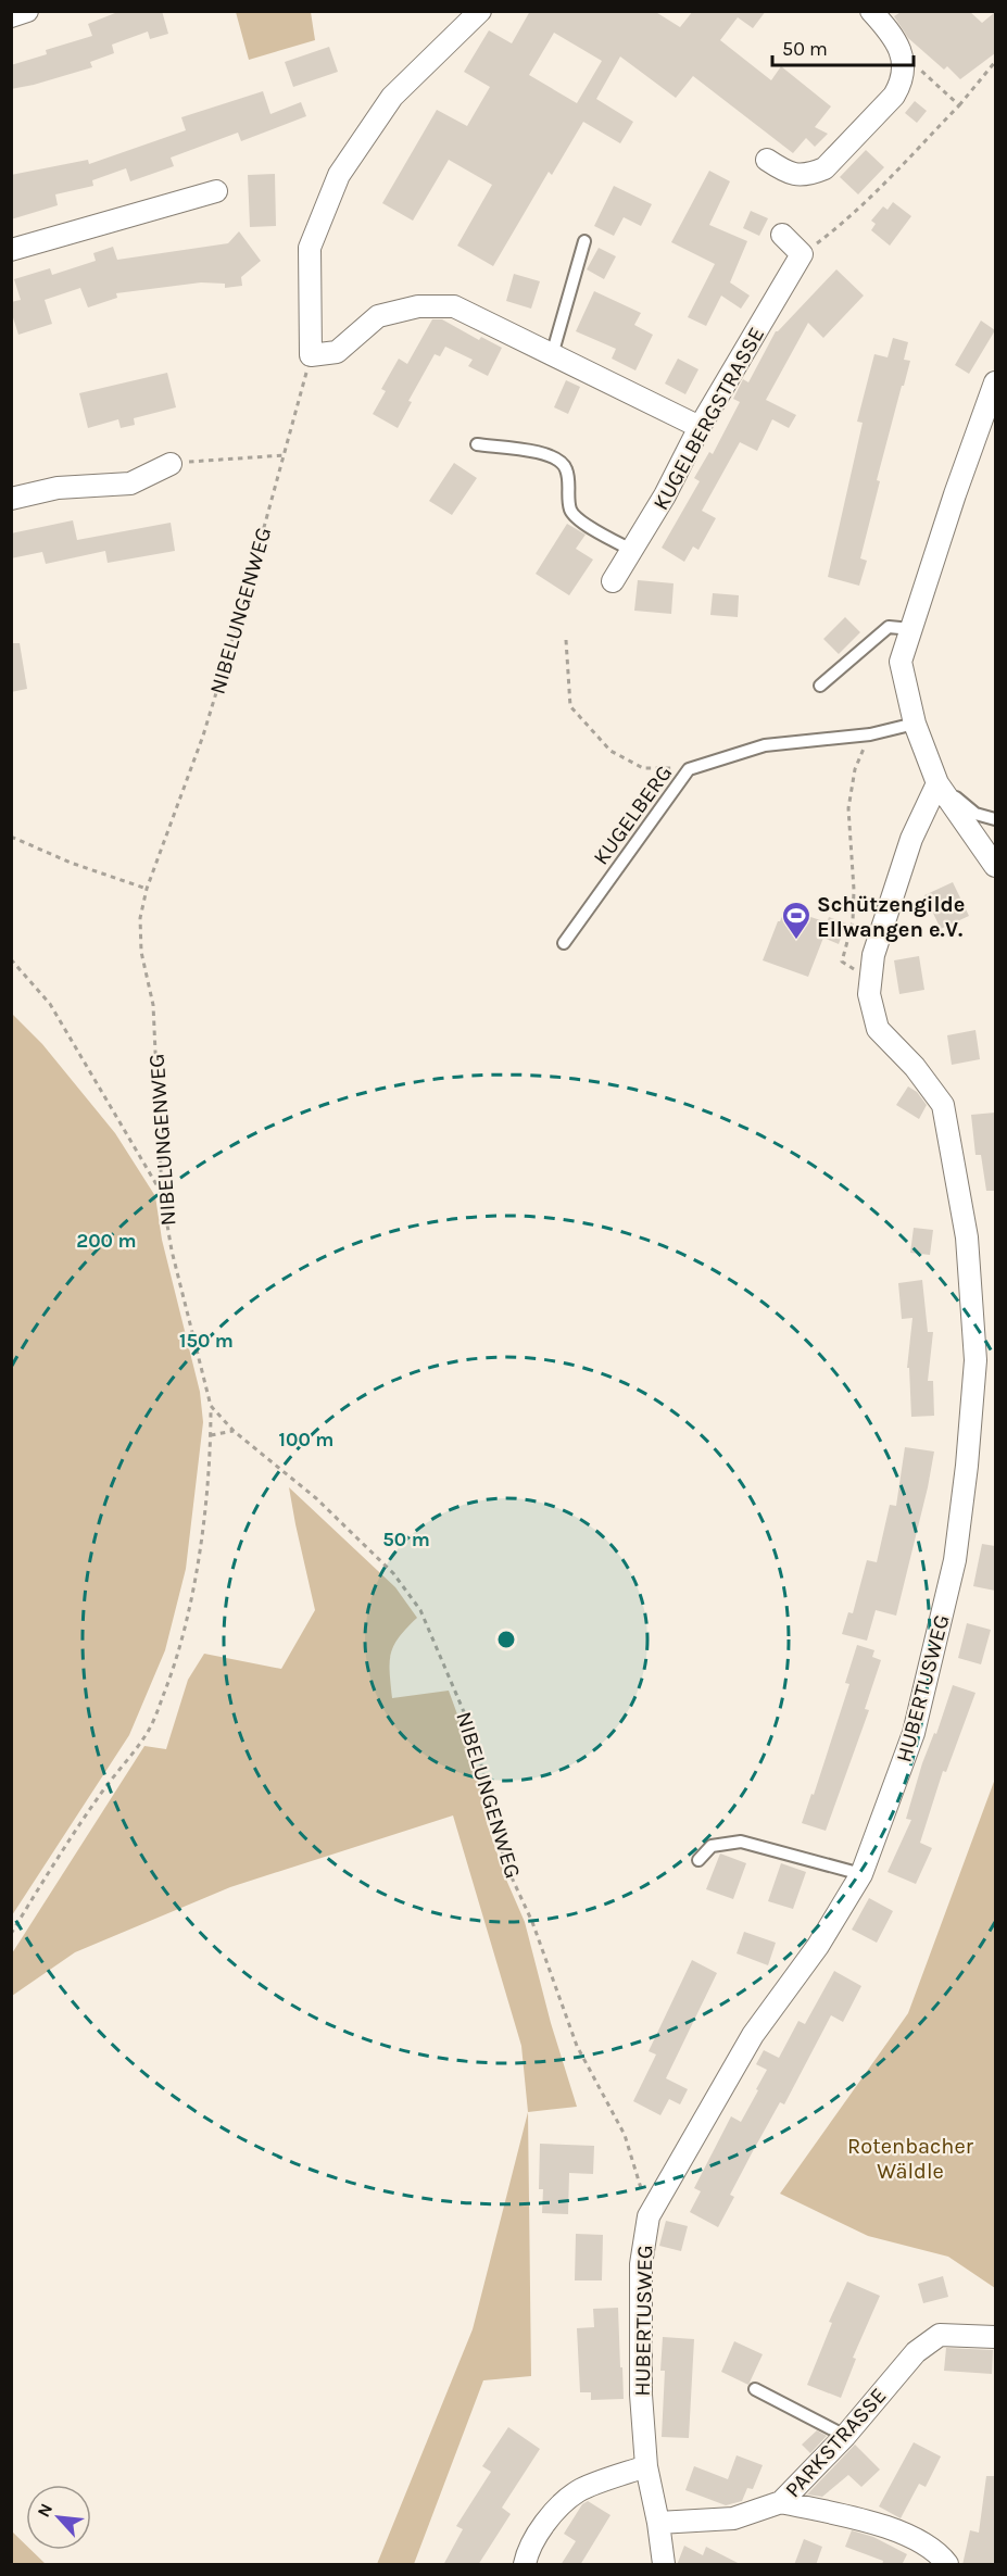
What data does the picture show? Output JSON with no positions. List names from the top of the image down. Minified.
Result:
{"streets":{"street":["KUGELBERGSTRASSE","HUBERTUSWEG","PARKSTRASSE"],"lane":["KUGELBERG"],"path":["NIBELUNGENWEG"]},"crossings":[["NIBELUNGENWEG","HUBERTUSWEG"],["HUBERTUSWEG","PARKSTRASSE"]],"parks":["Rotenbacher Wäldle"],"places":{"sports":["Schützengilde Ellwangen e.V."]},"scale_bar":"50 m","north":"top left","rings":["200 m","150 m","100 m","50 m"]}
